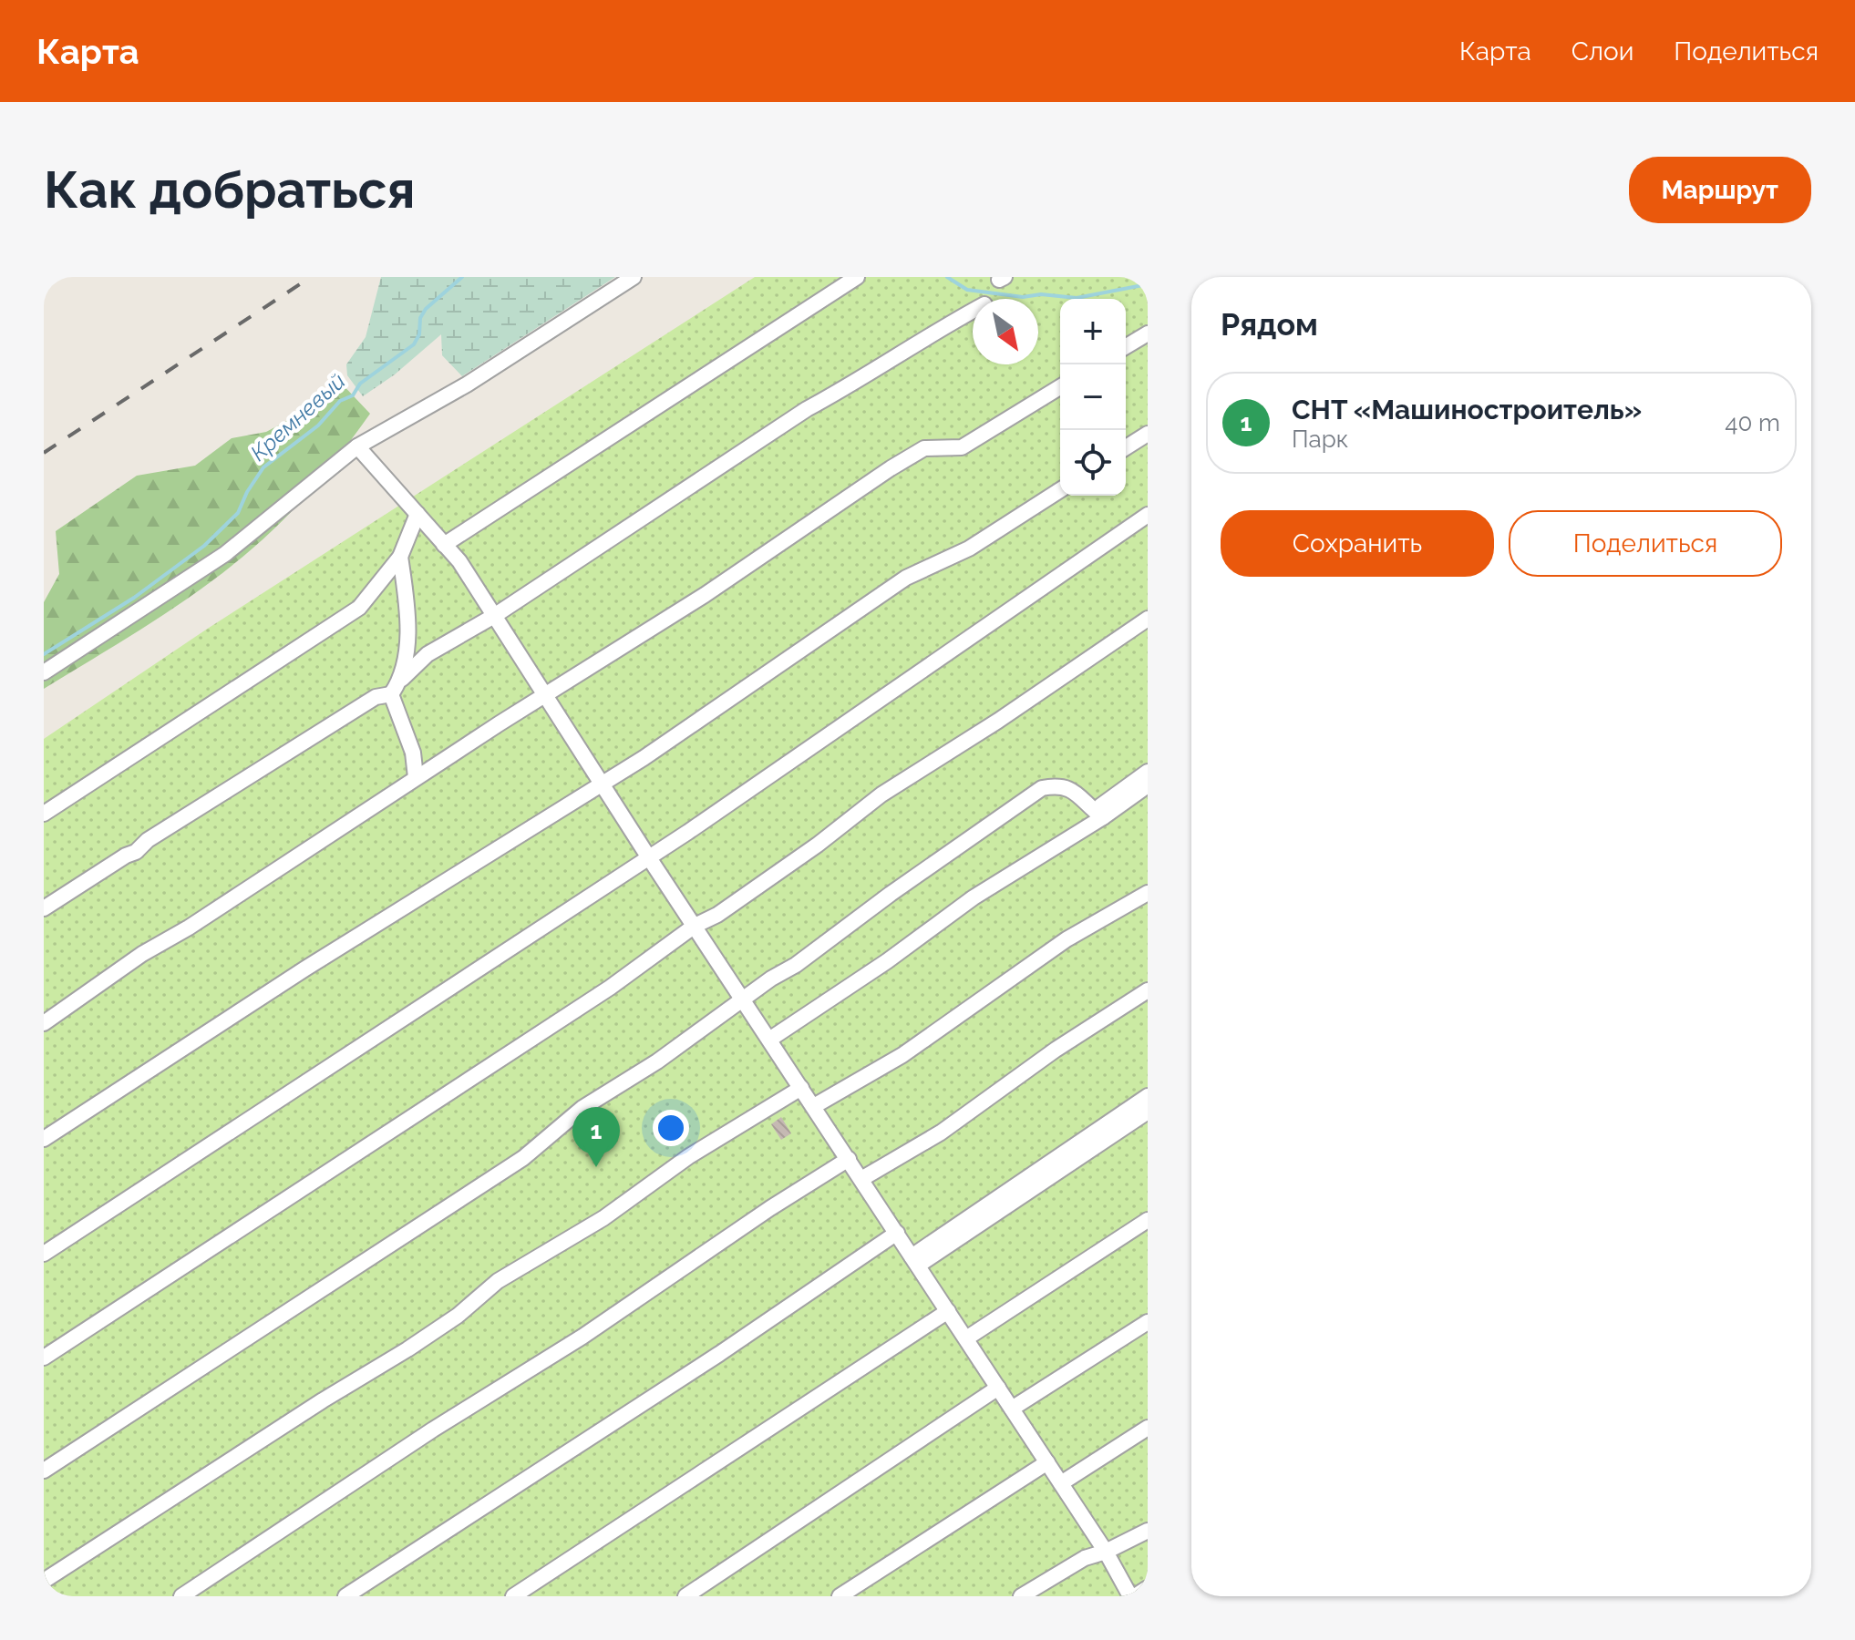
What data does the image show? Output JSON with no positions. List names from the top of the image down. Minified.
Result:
{"water":["Кремневый"],"north":"bottom right","page":{"header":"Карта","nav":["Карта","Слои","Поделиться"],"buttons":["Маршрут",["Сохранить","Поделиться"]],"title":"Как добраться","heading":"Рядом","map_buttons":["+","−"],"list":[{"mark":"1","name":"СНТ «Машиностроитель»","note":"Парк","value":"40 m"}],"pins":"1"}}
